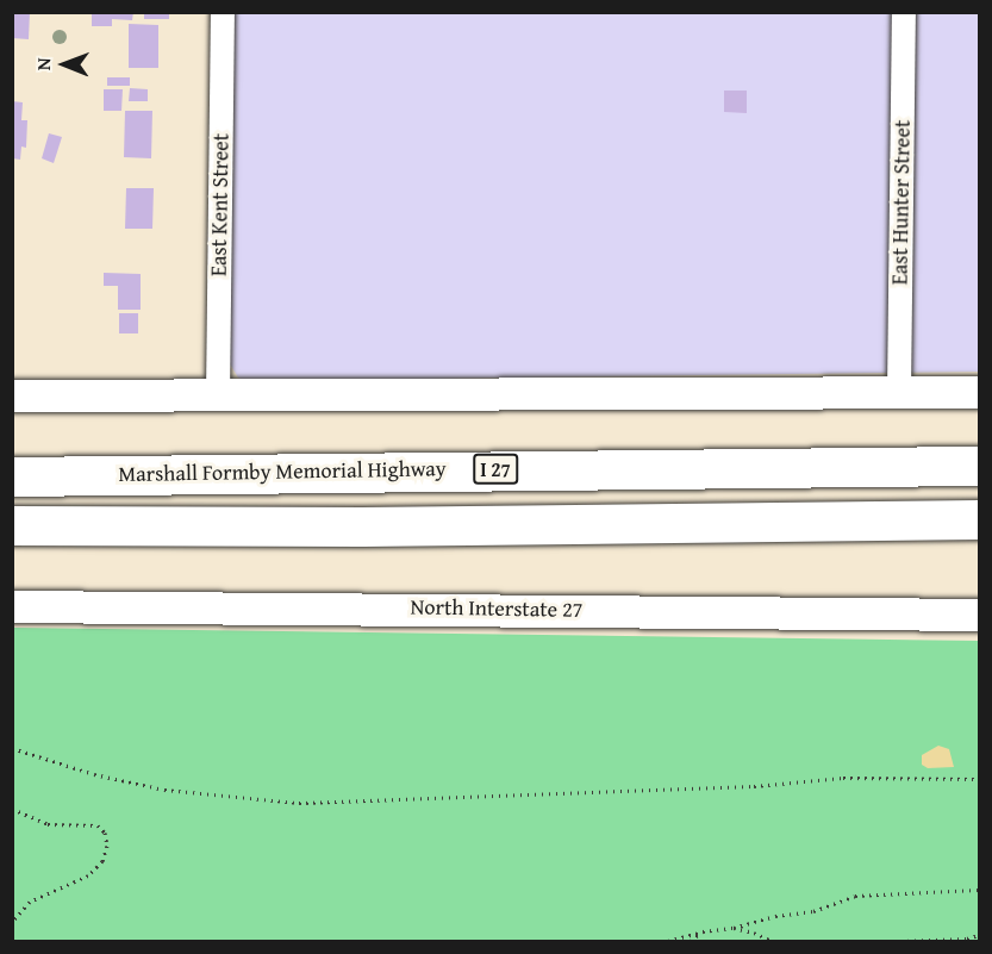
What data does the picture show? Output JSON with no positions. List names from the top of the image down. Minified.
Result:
{"streets":{"highway":["I 27","Marshall Formby Memorial Highway"],"main road":["North Interstate 27"],"street":["East Hunter Street","East Kent Street"]},"north":"left"}
